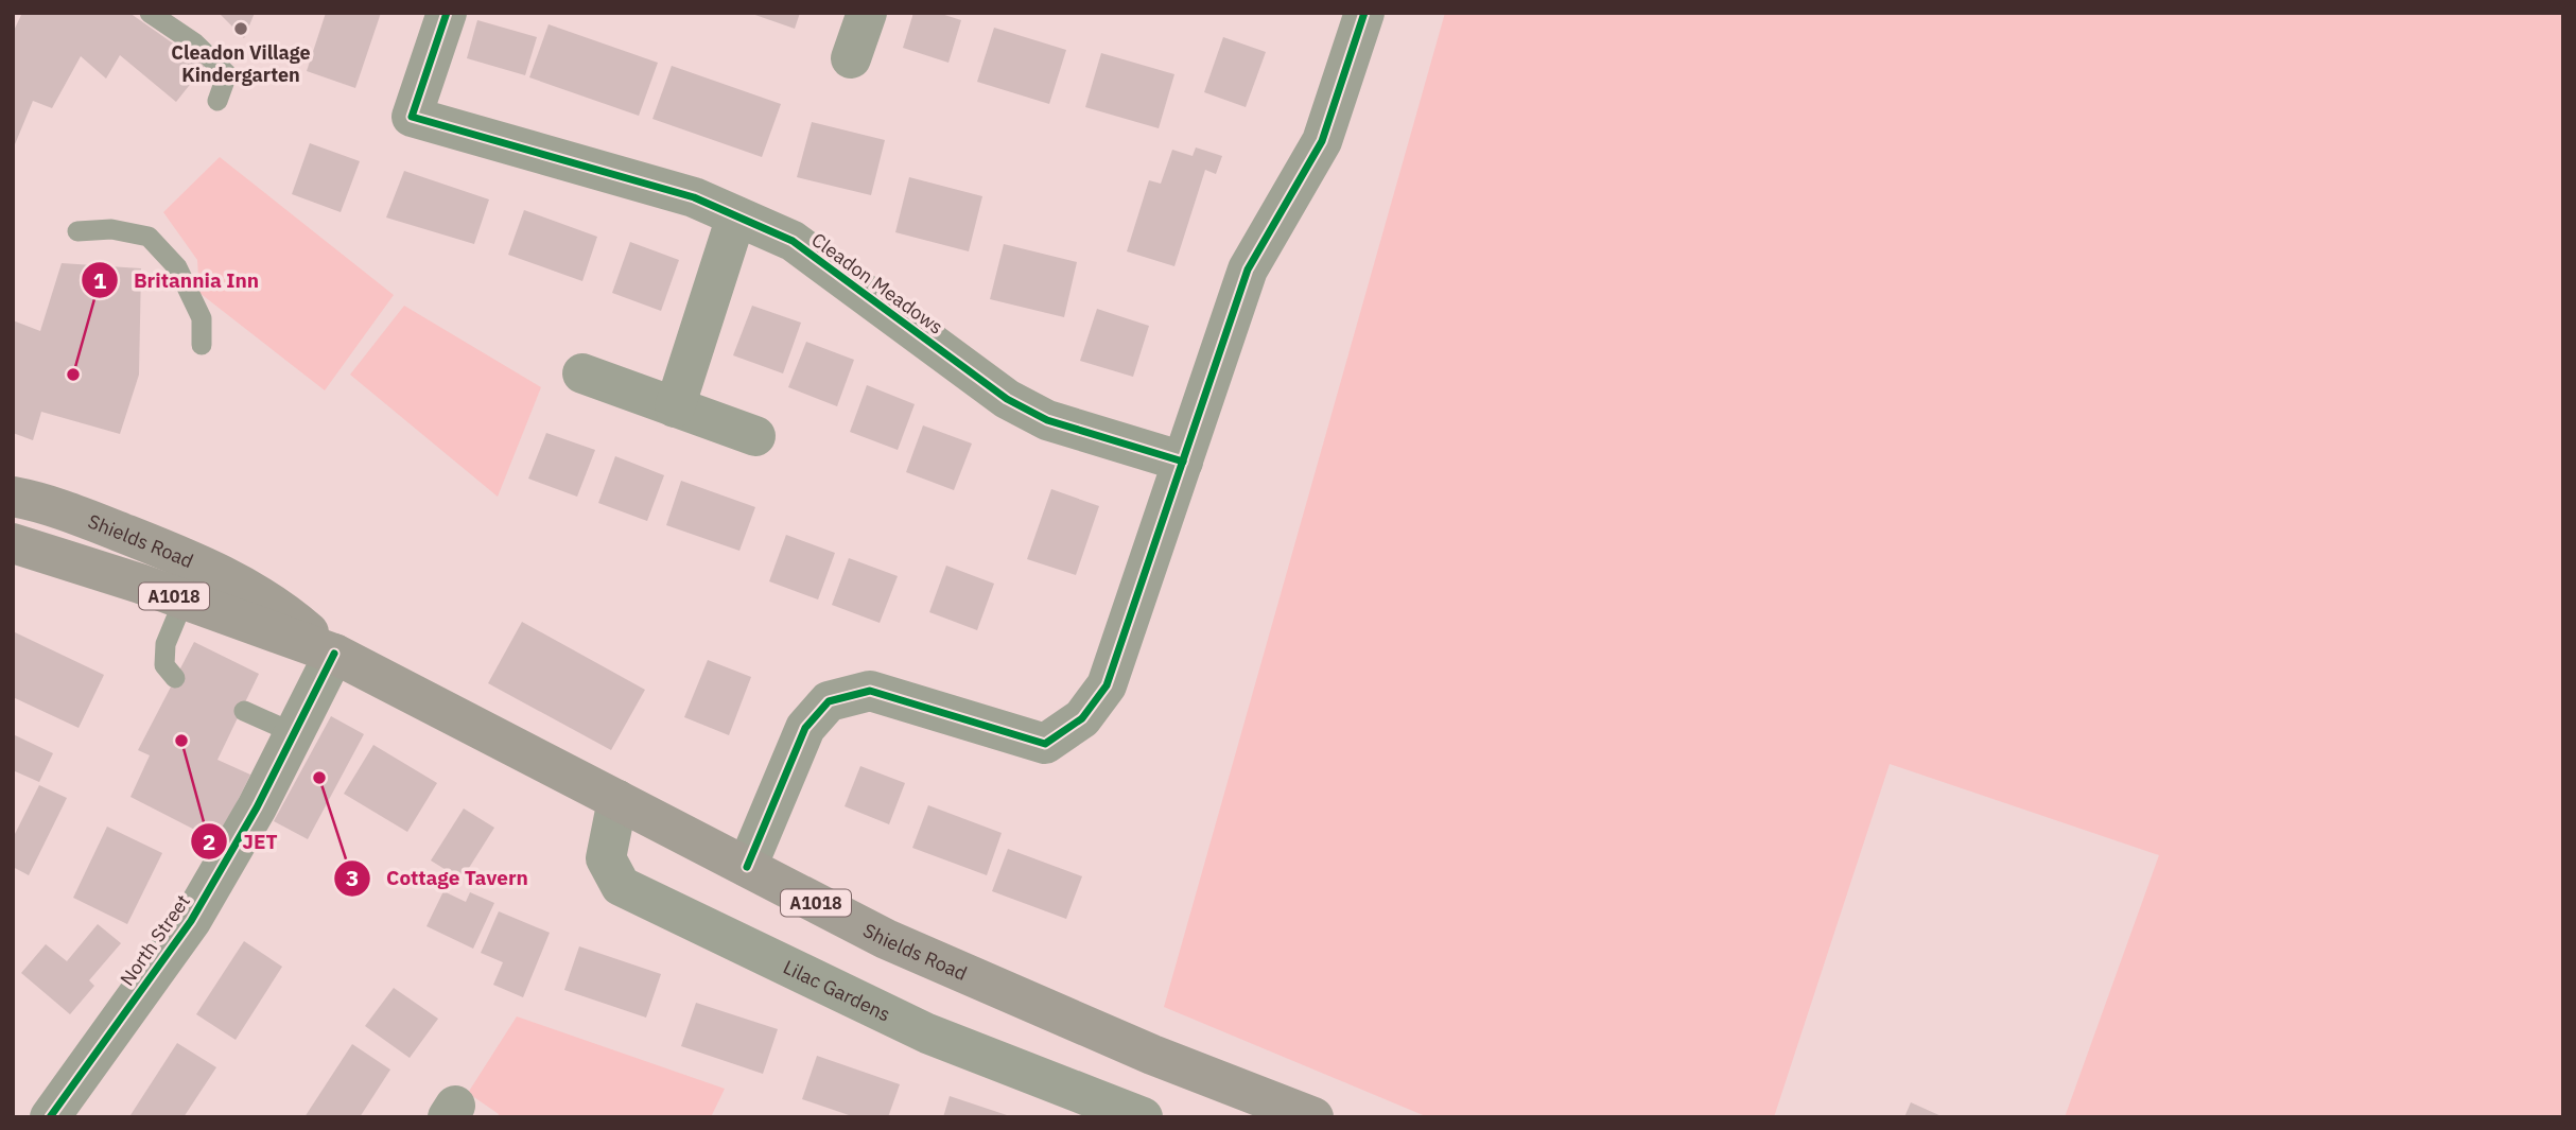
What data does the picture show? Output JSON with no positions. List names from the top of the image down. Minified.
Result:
{"streets":{"highway":["Shields Road","A1018"],"street":["Cleadon Meadows","North Street","Lilac Gardens"]},"crossings":[["Shields Road","North Street"],["Shields Road","Lilac Gardens"]],"places":["Cleadon Village Kindergarten","Britannia Inn","JET","Cottage Tavern"]}
